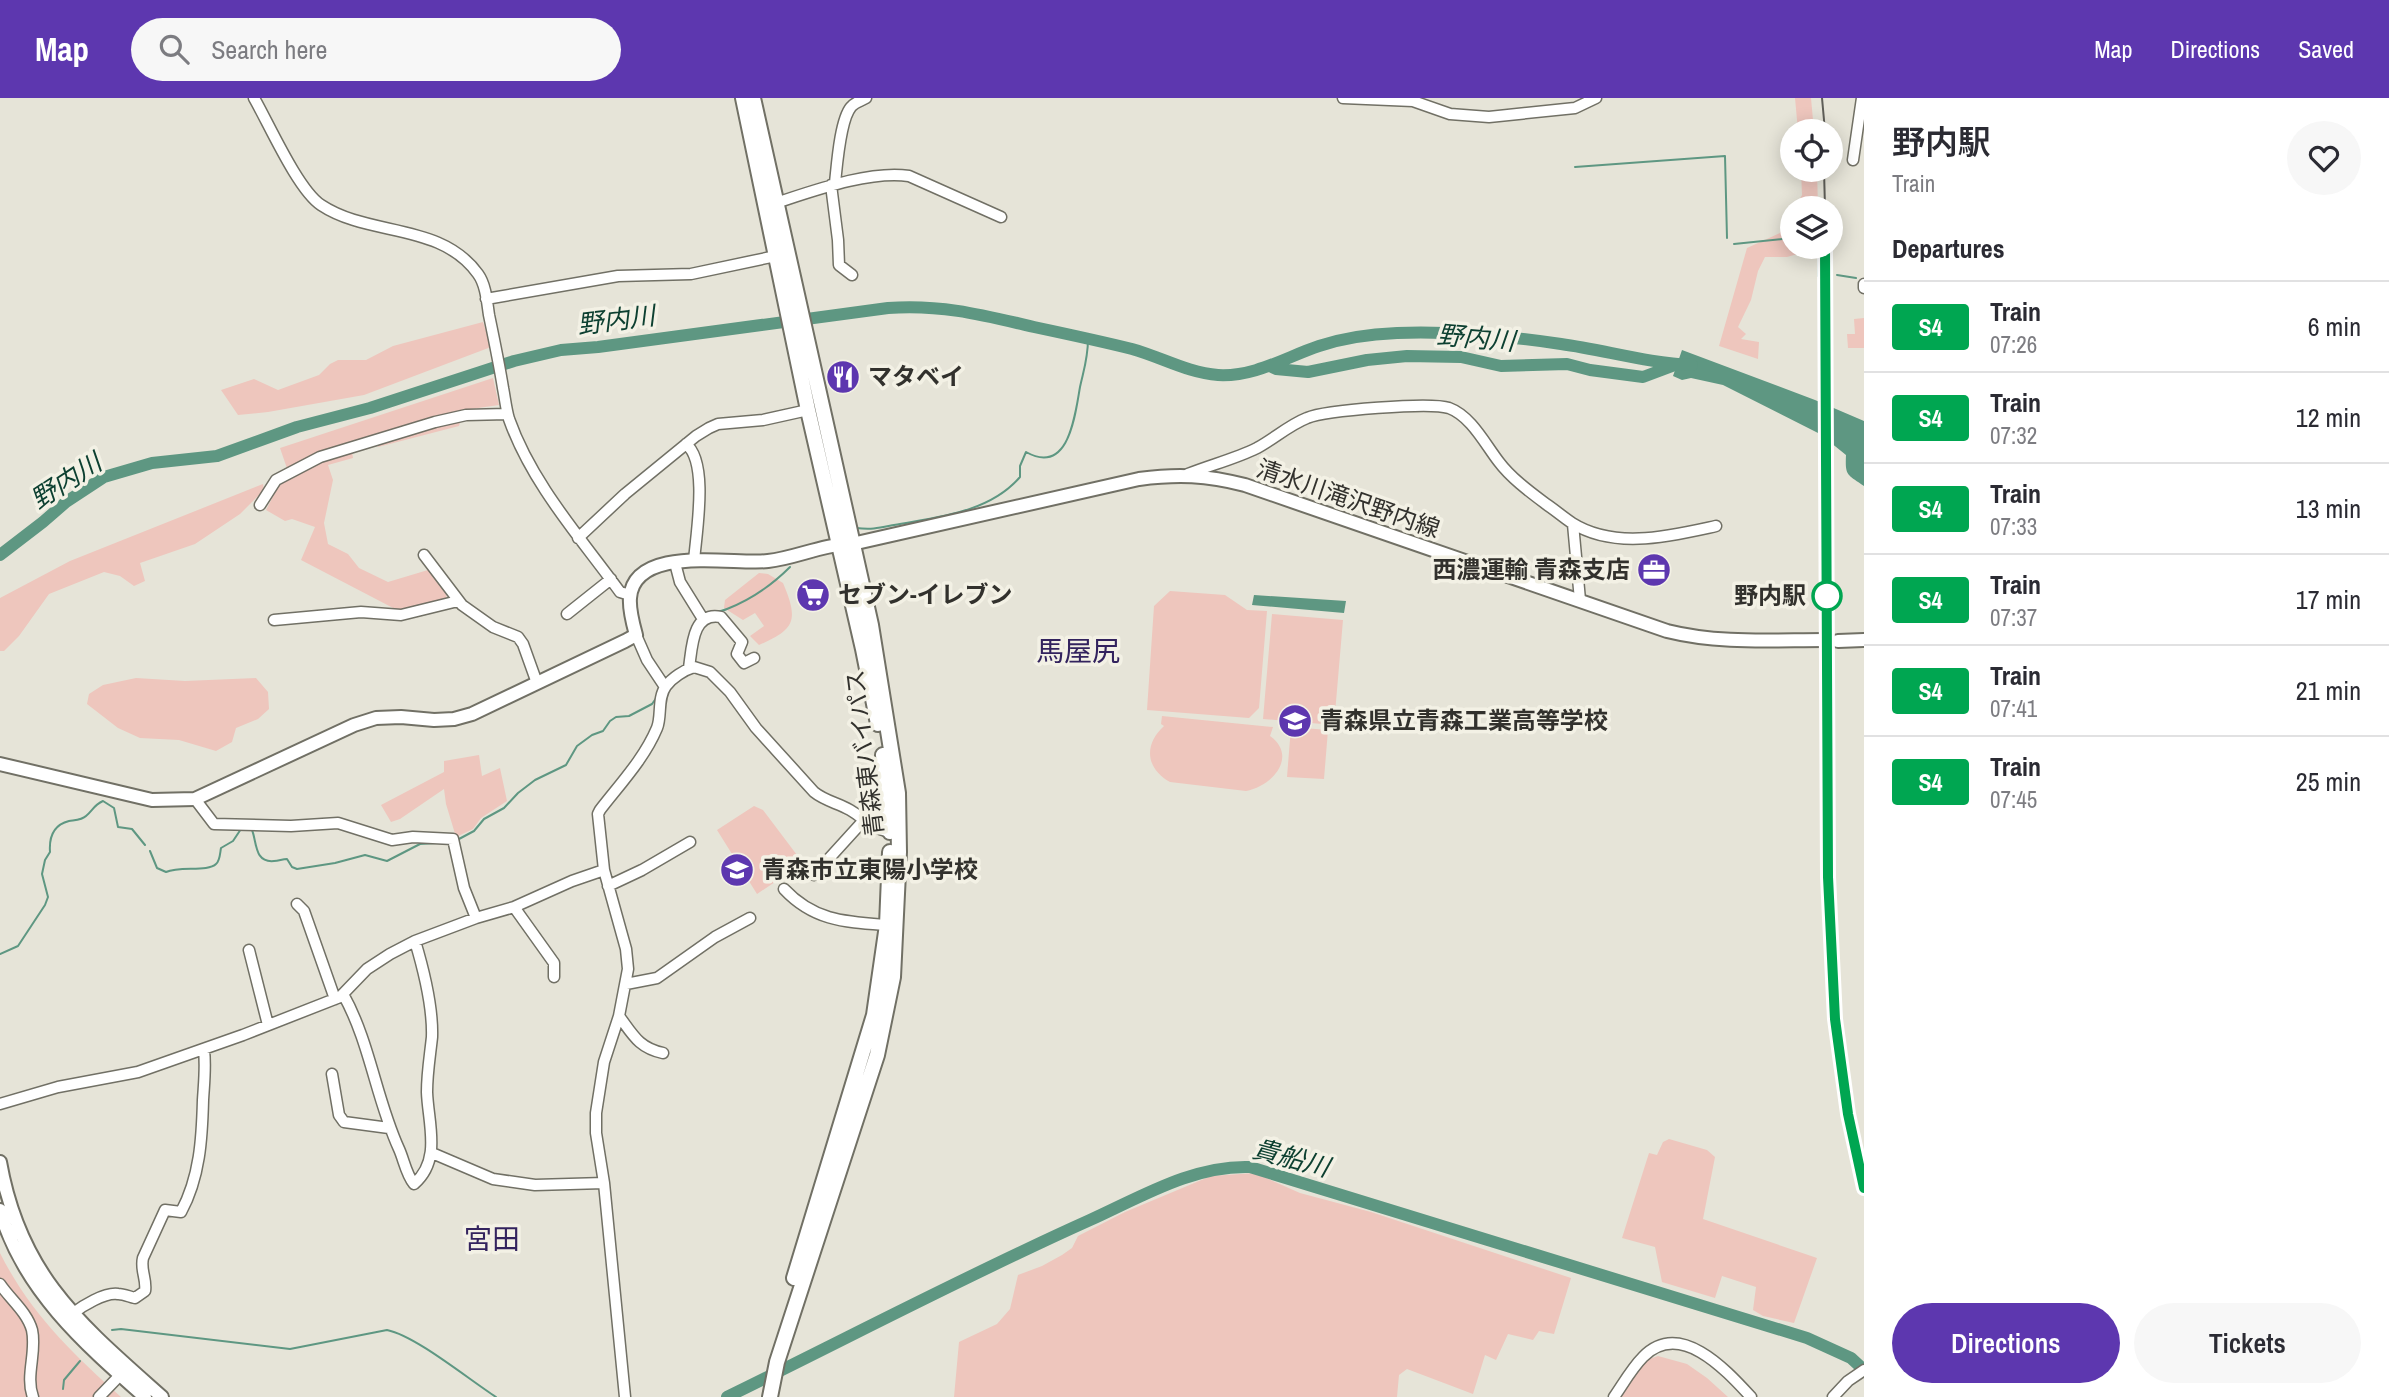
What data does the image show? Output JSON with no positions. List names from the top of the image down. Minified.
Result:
{"streets":{"highway":["青森東バイパス"],"main road":["清水川滝沢野内線"]},"crossings":[["清水川滝沢野内線","青森東バイパス"]],"districts":["馬屋尻","宮田"],"water":["野内川","貴船川"],"places":{"restaurant":["マタベイ"],"office":["西濃運輸 青森支店"],"supermarket":["セブン-イレブン"],"other":["野内駅"],"school or university":["青森県立青森工業高等学校","青森市立東陽小学校"]},"page":{"header":"Map","search":"Search here","nav":["Map","Directions","Saved"],"heading":[["野内駅","Train"],"Departures"],"list":[{"mark":"S4","name":"Train","note":"07:26","value":"6 min"},{"mark":"S4","name":"Train","note":"07:32","value":"12 min"},{"mark":"S4","name":"Train","note":"07:33","value":"13 min"},{"mark":"S4","name":"Train","note":"07:37","value":"17 min"},{"mark":"S4","name":"Train","note":"07:41","value":"21 min"},{"mark":"S4","name":"Train","note":"07:45","value":"25 min"}],"buttons":["Directions","Tickets"]}}
